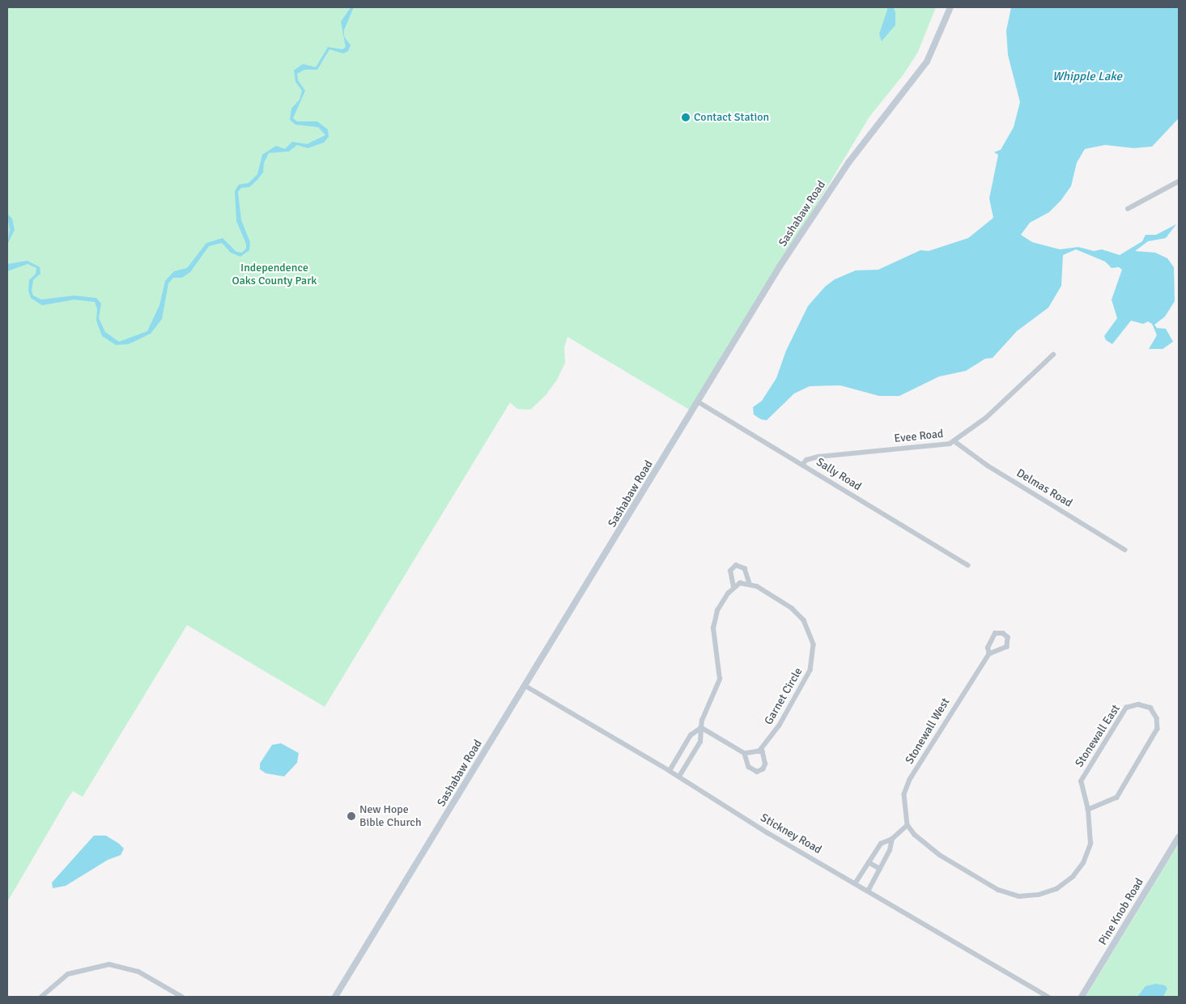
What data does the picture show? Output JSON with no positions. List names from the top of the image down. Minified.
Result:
{"streets":{"main road":["Sashabaw Road","Pine Knob Road"],"street":["Evee Road","Sally Road","Delmas Road","Garnet Circle","Stonewall West","Stonewall East","Stickney Road"]},"crossings":[["Sashabaw Road","Sally Road"],["Sashabaw Road","Stickney Road"],["Evee Road","Sally Road"],["Evee Road","Delmas Road"],["Stonewall West","Stonewall East"]],"water":["Whipple Lake"],"parks":["Independence Oaks County Park"],"places":["Contact Station","New Hope Bible Church"]}
